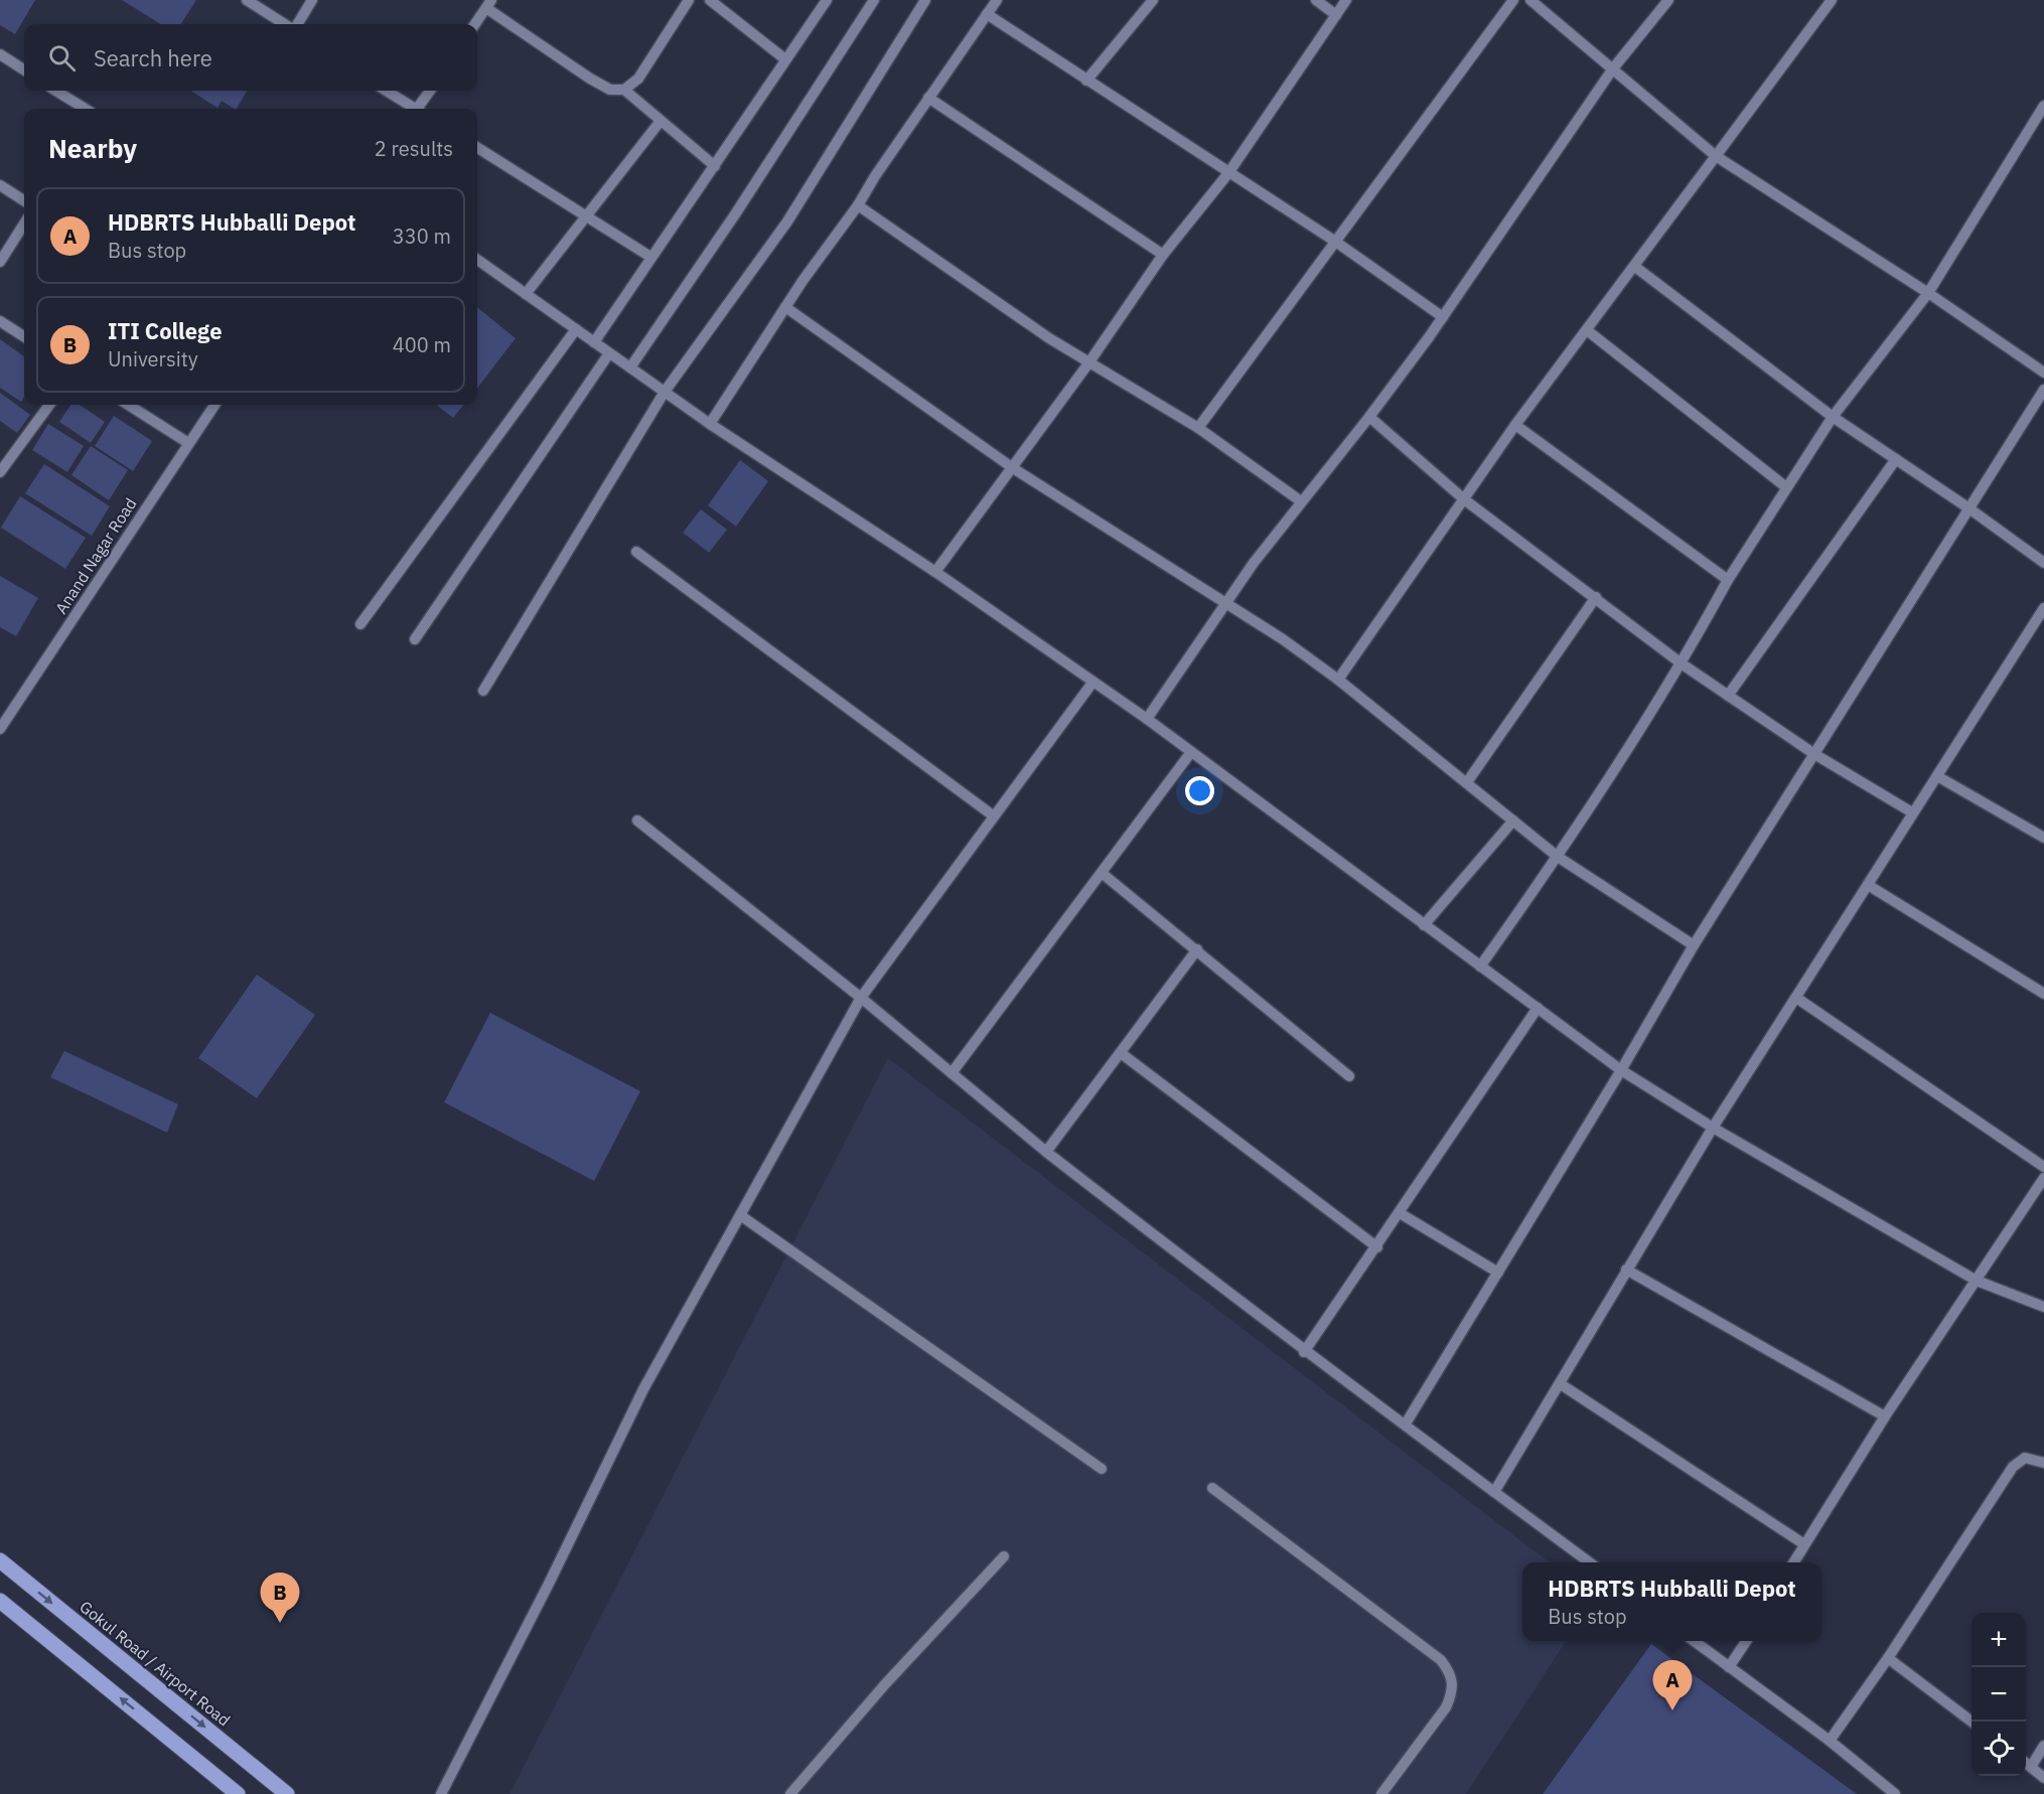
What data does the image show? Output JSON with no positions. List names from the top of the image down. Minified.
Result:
{"streets":{"main road":["Gokul Road / Airport Road"],"street":["Anand Nagar Road"]},"page":{"search":"Search here","heading":["Nearby","2 results"],"list":[{"mark":"A","name":"HDBRTS Hubballi Depot","note":"Bus stop","value":"330 m"},{"mark":"B","name":"ITI College","note":"University","value":"400 m"}],"popup":["HDBRTS Hubballi Depot","Bus stop"],"pins":["B","A"],"map_buttons":["+","−"]}}
